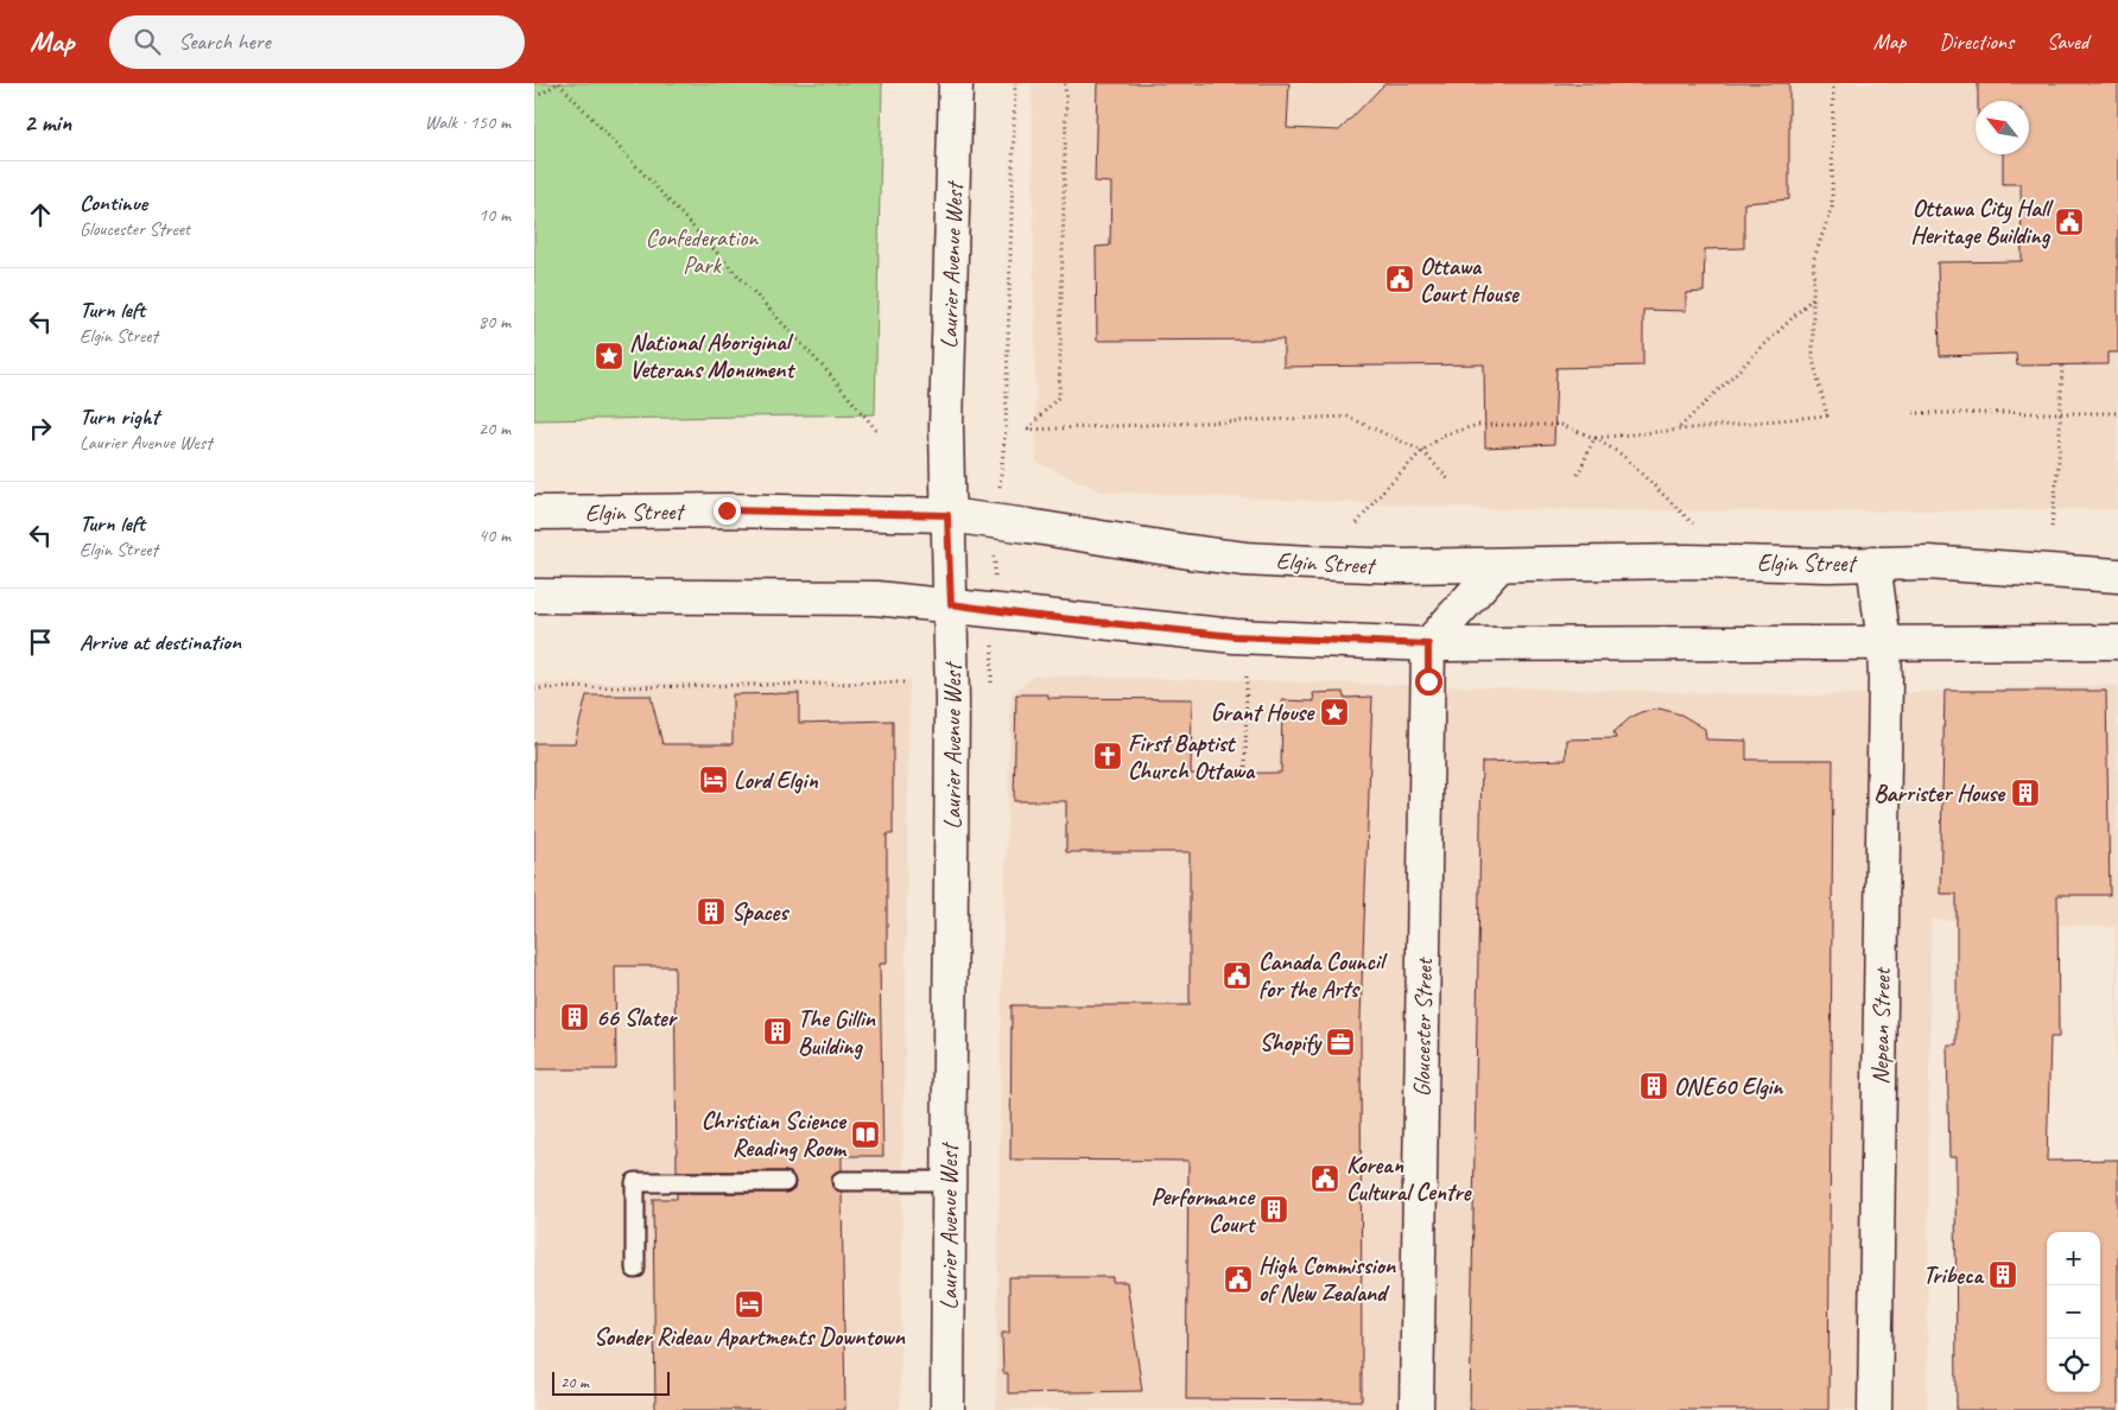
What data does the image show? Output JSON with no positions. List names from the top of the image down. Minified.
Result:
{"streets":{"main road":["Laurier Avenue West","Elgin Street","Nepean Street","Gloucester Street"]},"crossings":[["Laurier Avenue West","Elgin Street"],["Elgin Street","Nepean Street"]],"parks":["Confederation Park"],"places":{"public building":["Ottawa City Hall Heritage Building","Ottawa Court House","Canada Council for the Arts","Korean Cultural Centre","High Commission of New Zealand"],"place":["National Aboriginal Veterans Monument","Grant House"],"church":["First Baptist Church Ottawa"],"hotel":["Lord Elgin","Sonder Rideau Apartments Downtown"],"building":["Barrister House","Spaces","66 Slater","The Gillin Building","ONE60 Elgin","Performance Court","Tribeca"],"office":["Shopify"],"library":["Christian Science Reading Room"]},"scale_bar":"20 m","north":"top left","page":{"header":"Map","search":"Search here","nav":["Map","Directions","Saved"],"heading":["2 min","Walk · 150 m"],"list":[["Continue","Gloucester Street","10 m"],["Turn left","Elgin Street","80 m"],["Turn right","Laurier Avenue West","20 m"],["Turn left","Elgin Street","40 m"],"Arrive at destination"],"map_buttons":["+","−"],"scale":"20 m"}}
